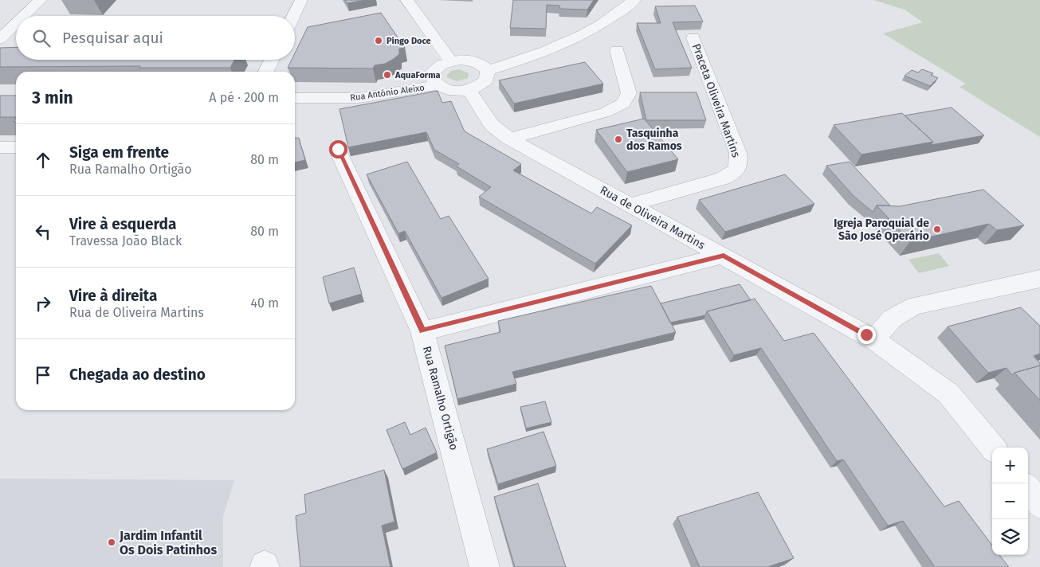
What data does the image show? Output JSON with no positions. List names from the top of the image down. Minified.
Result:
{"streets":{"street":["Rua António Aleixo","Praceta Oliveira Martins","Rua de Oliveira Martins","Rua Ramalho Ortigão"]},"crossings":[["Praceta Oliveira Martins","Rua de Oliveira Martins"]],"places":["Pingo Doce","AquaForma","Tasquinha dos Ramos","Igreja Paroquial de São José Operário","Jardim Infantil Os Dois Patinhos"],"page":{"search":"Pesquisar aqui","heading":["3 min","A pé · 200 m"],"list":[["Siga em frente","Rua Ramalho Ortigão","80 m"],["Vire à esquerda","Travessa João Black","80 m"],["Vire à direita","Rua de Oliveira Martins","40 m"],"Chegada ao destino"],"map_buttons":["+","−"]}}
